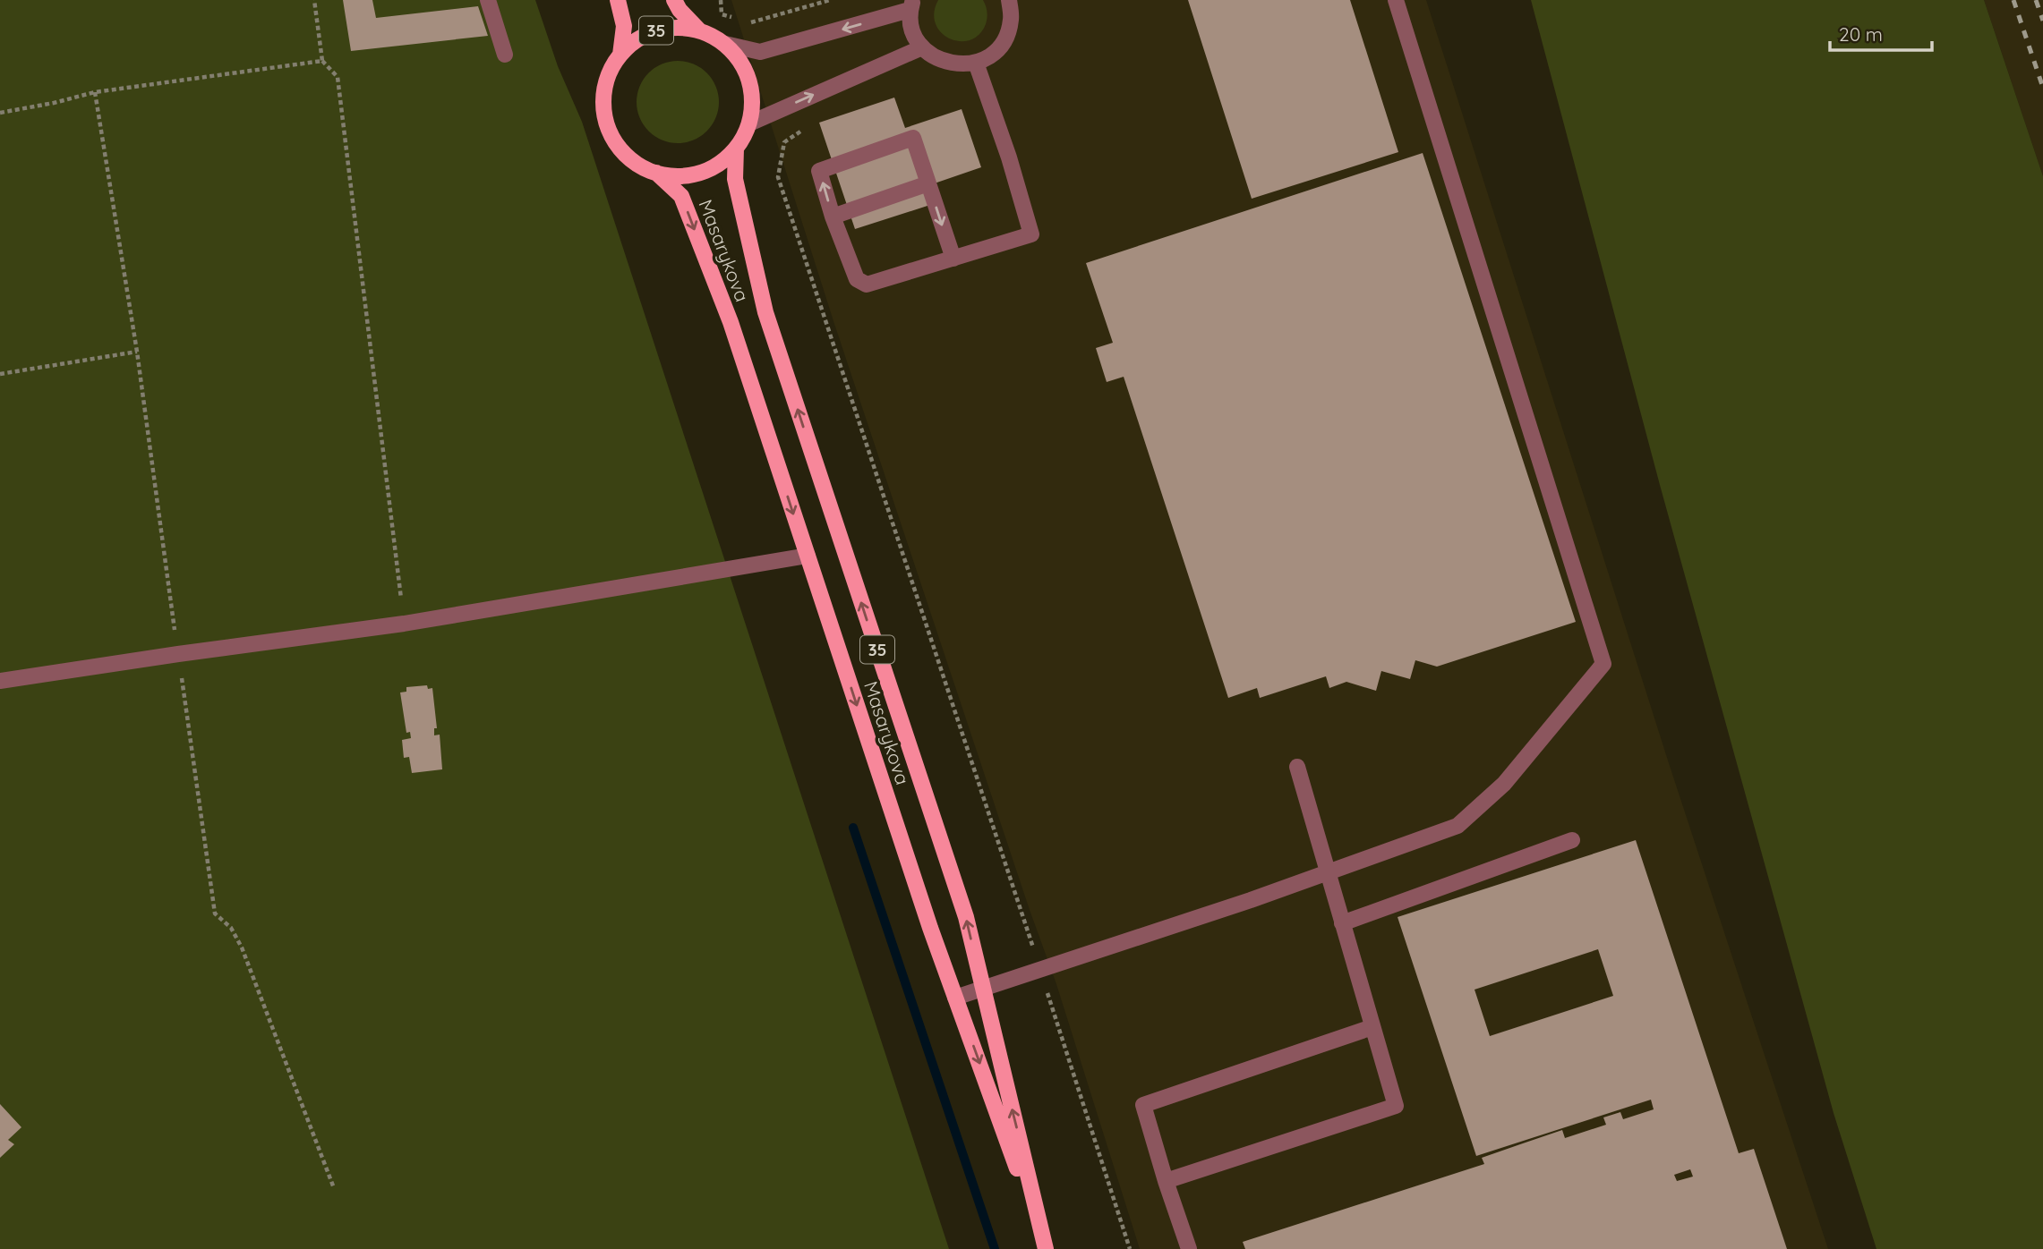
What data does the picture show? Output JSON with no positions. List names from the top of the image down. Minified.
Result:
{"streets":{"main road":["35","Masarykova"]},"scale_bar":"20 m"}
